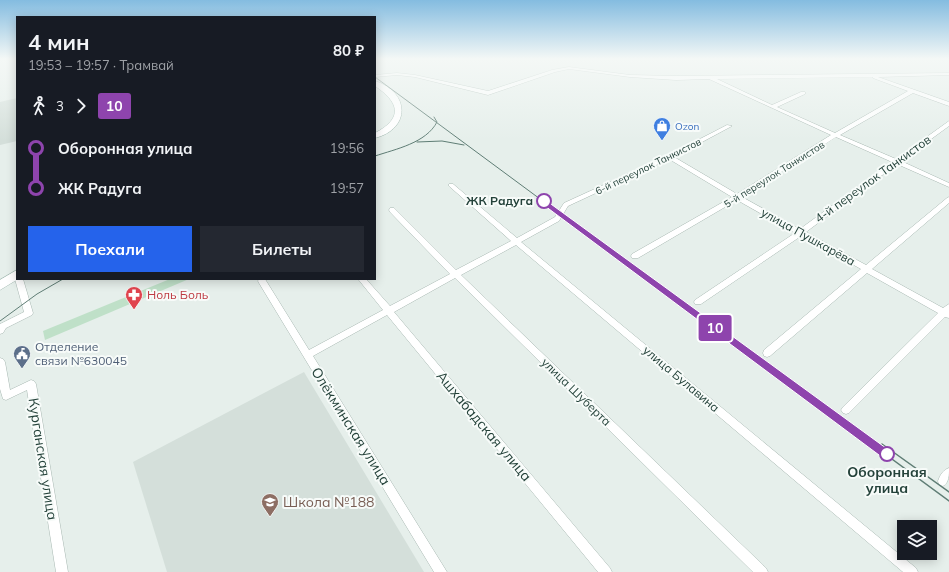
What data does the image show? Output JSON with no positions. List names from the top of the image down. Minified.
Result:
{"streets":{"street":["6-й переулок Танкистов","5-й переулок Танкистов","4-й переулок Танкистов","улица Пушкарёва","улица Булавина","улица Шуберта","Олёкминская улица","Ашхабадская улица","Курганская улица"]},"crossings":[["6-й переулок Танкистов","улица Пушкарёва"],["6-й переулок Танкистов","улица Булавина"],["5-й переулок Танкистов","улица Пушкарёва"],["4-й переулок Танкистов","улица Пушкарёва"]],"places":{"shop":["Ozon"],"other":["ЖК Радуга","Оборонная улица"],"pharmacy":["Ноль Боль"],"public building":["Отделение связи №630045"],"school or university":["Школа №188"]},"lines":["tram line 10"],"page":{"on_map":"10","heading":["4 мин","19:53 – 19:57 · Трамвай","80 ₽"],"legs":["3","10"],"list":[{"name":"Оборонная улица","value":"19:56"},{"name":"ЖК Радуга","value":"19:57"}],"buttons":["Поехали","Билеты"]}}
